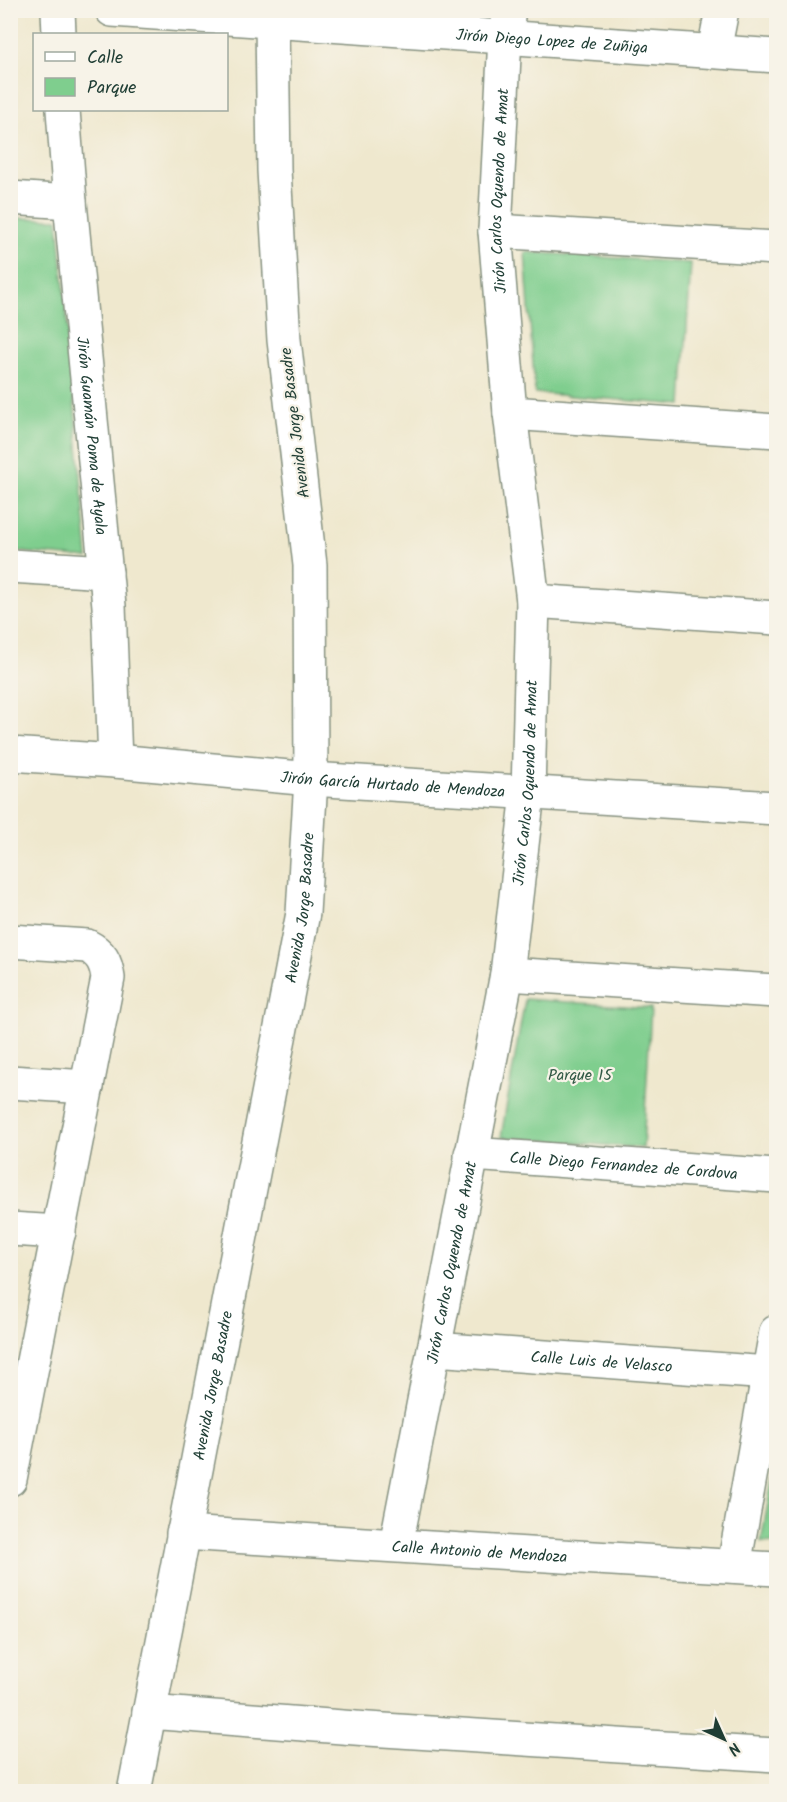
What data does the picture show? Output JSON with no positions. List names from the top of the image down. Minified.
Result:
{"streets":{"street":["Jirón Diego Lopez de Zuñiga","Jirón Carlos Oquendo de Amat","Avenida Jorge Basadre","Jirón Guamán Poma de Ayala","Jirón García Hurtado de Mendoza","Calle Diego Fernandez de Cordova","Calle Luis de Velasco","Calle Antonio de Mendoza"]},"crossings":[["Jirón Diego Lopez de Zuñiga","Jirón Carlos Oquendo de Amat"],["Jirón Diego Lopez de Zuñiga","Avenida Jorge Basadre"],["Jirón Carlos Oquendo de Amat","Jirón García Hurtado de Mendoza"],["Jirón Carlos Oquendo de Amat","Calle Diego Fernandez de Cordova"],["Jirón Carlos Oquendo de Amat","Calle Luis de Velasco"],["Jirón Carlos Oquendo de Amat","Calle Antonio de Mendoza"],["Avenida Jorge Basadre","Jirón García Hurtado de Mendoza"],["Avenida Jorge Basadre","Calle Antonio de Mendoza"],["Jirón Guamán Poma de Ayala","Jirón García Hurtado de Mendoza"]],"parks":["Parque 15"],"legend":["Calle","Parque"],"north":"bottom right"}
